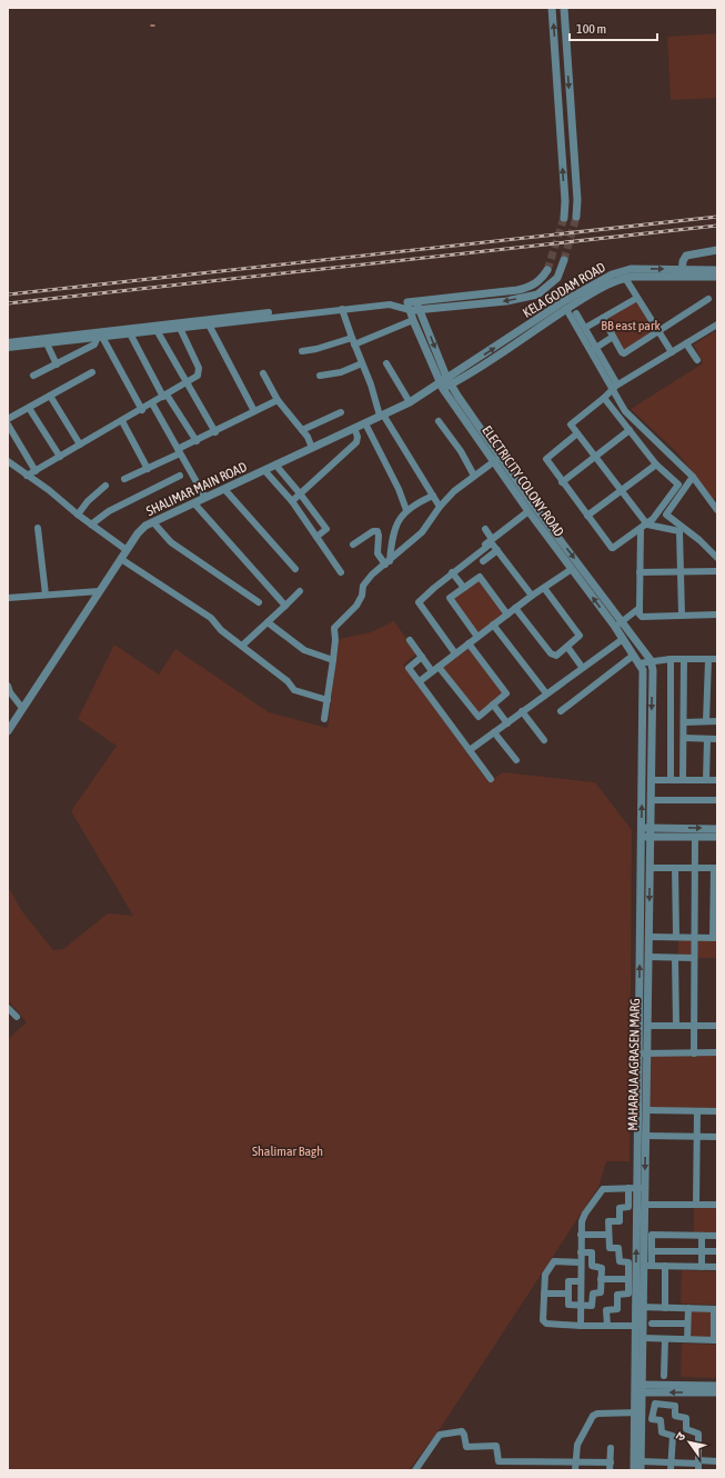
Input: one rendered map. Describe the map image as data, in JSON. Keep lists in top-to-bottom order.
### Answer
{
  "streets": {
    "street": [
      "KELA GODAM ROAD",
      "ELECTRICITY COLONY ROAD",
      "SHALIMAR MAIN ROAD",
      "MAHARAJA AGRASEN MARG"
    ]
  },
  "crossings": [
    ["KELA GODAM ROAD", "ELECTRICITY COLONY ROAD"],
    ["KELA GODAM ROAD", "SHALIMAR MAIN ROAD"],
    ["ELECTRICITY COLONY ROAD", "SHALIMAR MAIN ROAD"],
    ["ELECTRICITY COLONY ROAD", "MAHARAJA AGRASEN MARG"]
  ],
  "parks": ["BB east park", "Shalimar Bagh"],
  "scale_bar": "100 m",
  "north": "top left"
}
